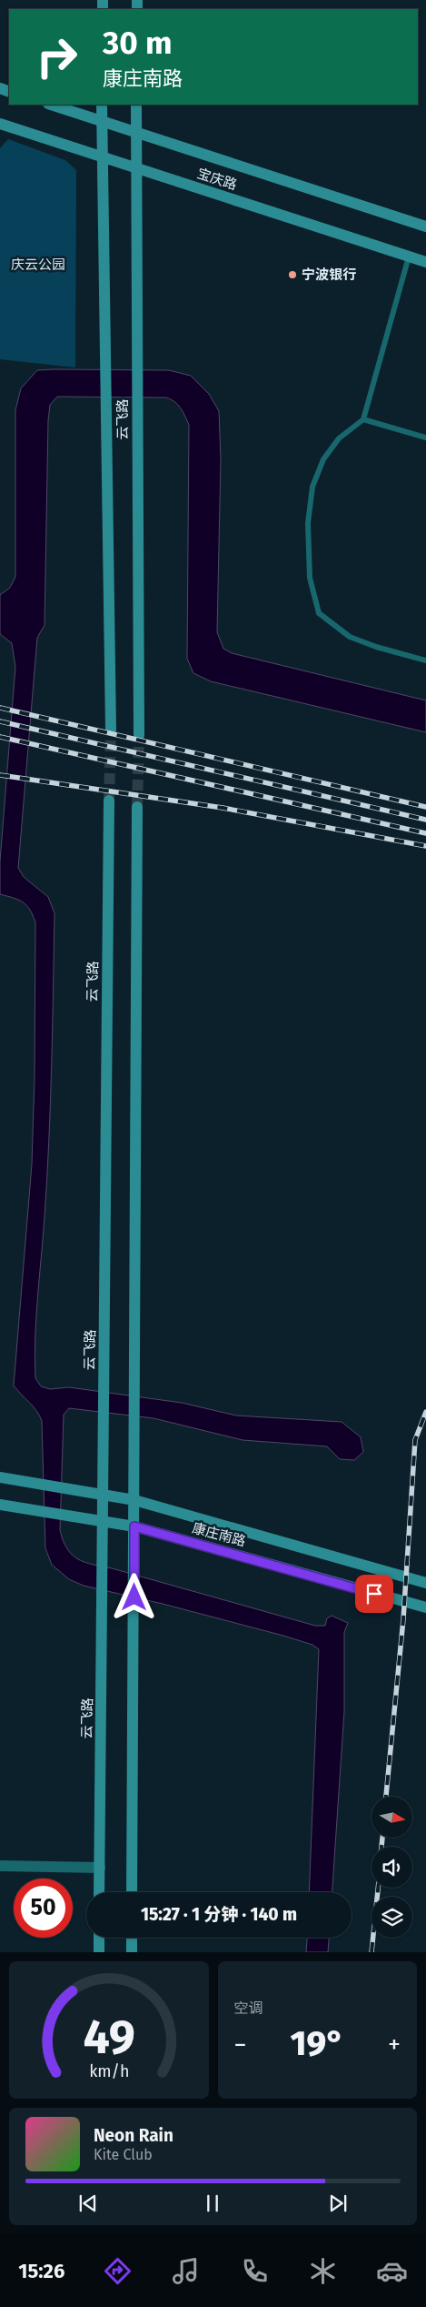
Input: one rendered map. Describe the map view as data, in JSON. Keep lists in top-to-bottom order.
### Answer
{
  "streets": {
    "main road": ["宝庆路", "云飞路", "康庄南路"]
  },
  "crossings": [
    ["宝庆路", "云飞路"],
    ["云飞路", "康庄南路"]
  ],
  "parks": ["庆云公园"],
  "places": ["宁波银行"],
  "north": "right",
  "page": {
    "turn": ["30 m", "康庄南路"],
    "limit": "50",
    "trip": "15:27 · 1 分钟 · 140 m",
    "tile": "空调",
    "heat": ["−", "19°", "+"],
    "song": ["Neon Rain", "Kite Club"],
    "tabs": "15:26",
    "gauge": ["49", "km/h"]
  }
}
